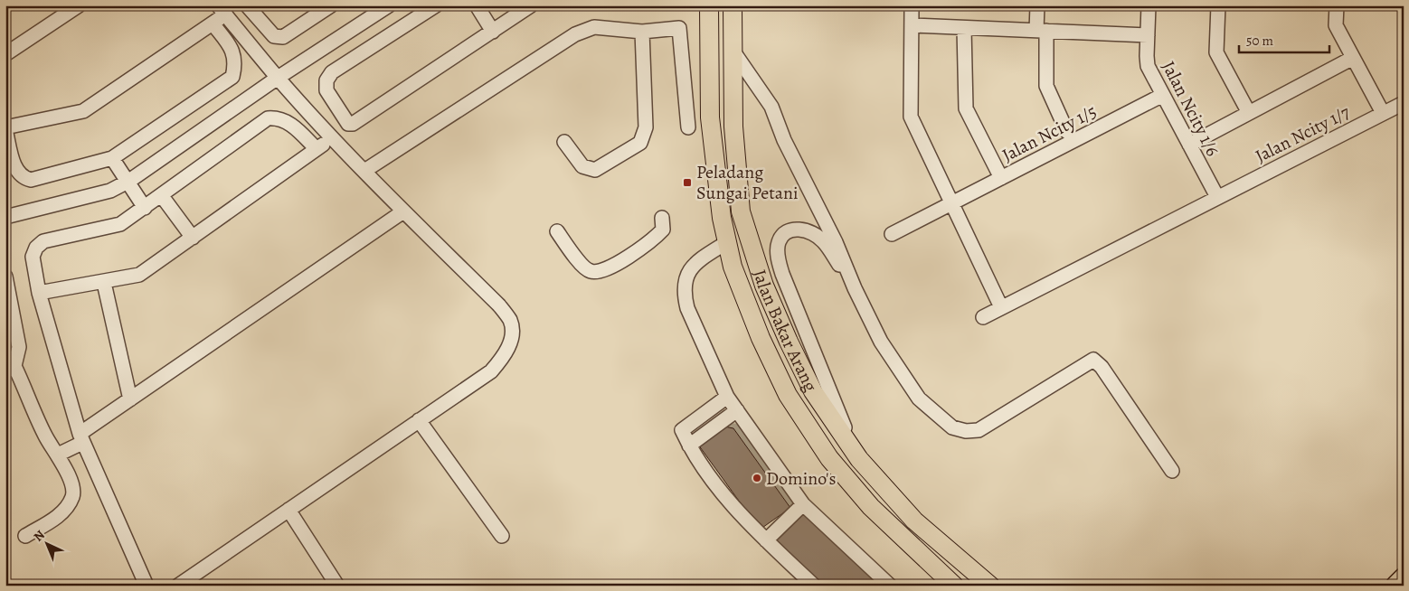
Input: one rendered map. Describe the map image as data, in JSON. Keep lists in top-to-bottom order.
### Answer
{
  "streets": {
    "main road": ["Jalan Bakar Arang"],
    "street": ["Jalan Ncity 1/6", "Jalan Ncity 1/5", "Jalan Ncity 1/7"]
  },
  "crossings": [
    ["Jalan Ncity 1/6", "Jalan Ncity 1/5"],
    ["Jalan Ncity 1/6", "Jalan Ncity 1/7"]
  ],
  "places": {
    "transit": ["Peladang Sungai Petani"],
    "other": ["Domino's"]
  },
  "scale_bar": "50 m",
  "north": "top left"
}
